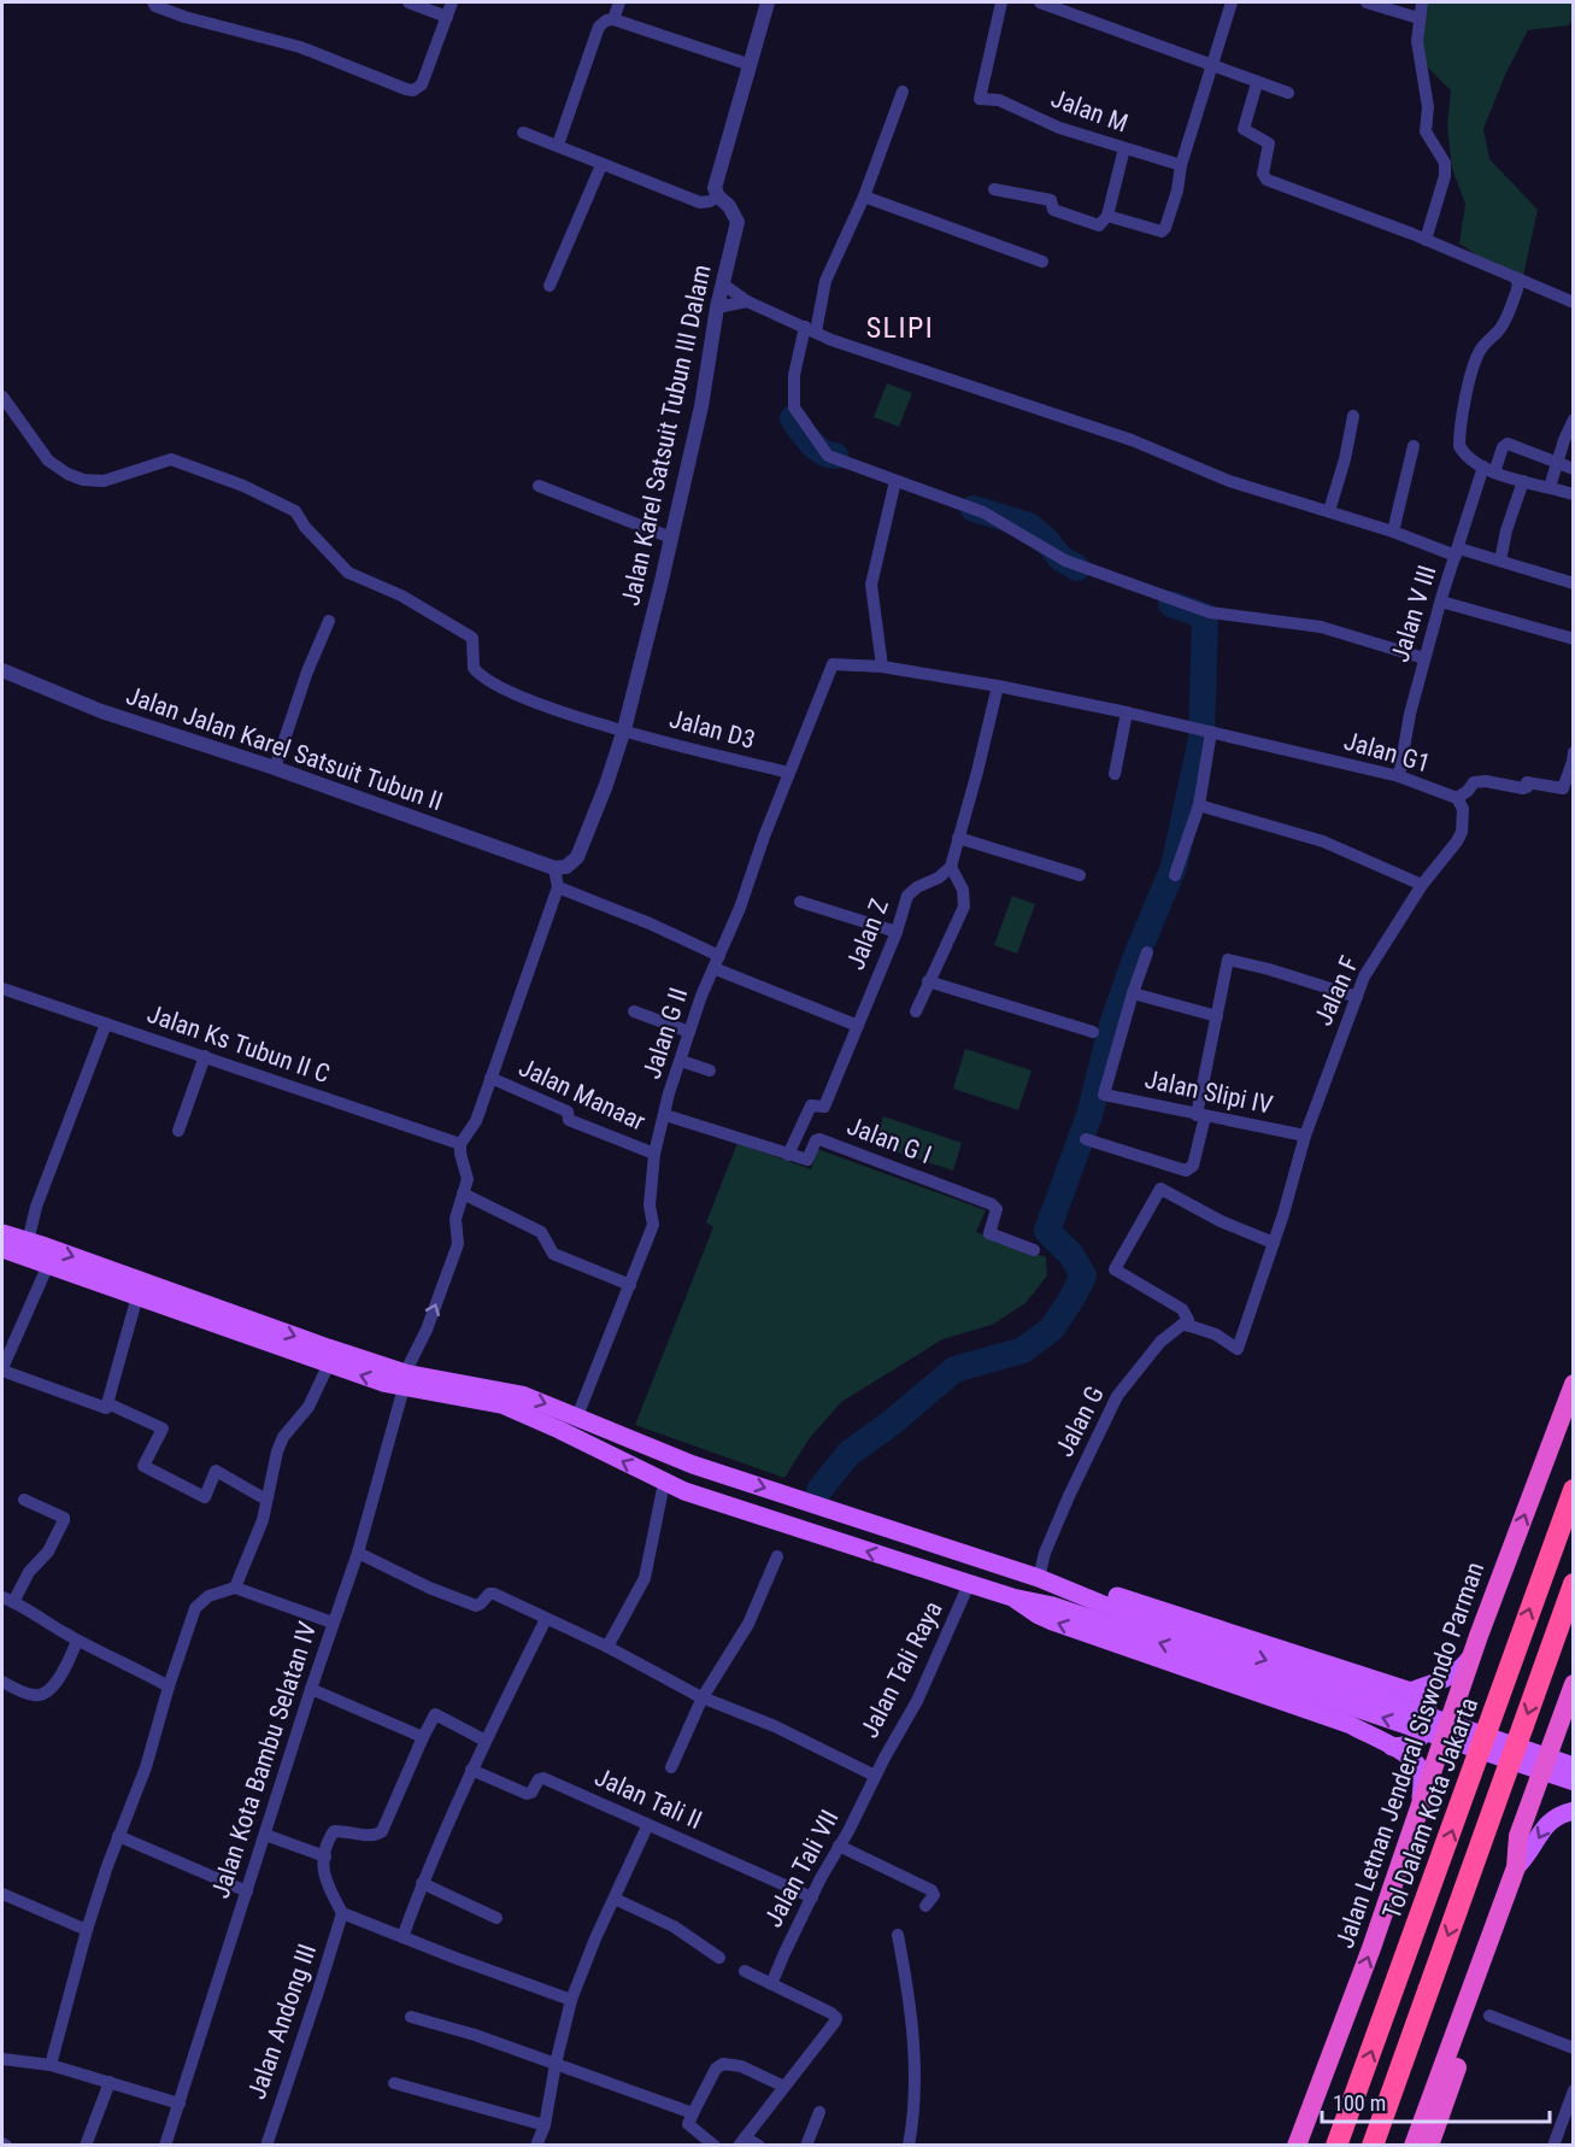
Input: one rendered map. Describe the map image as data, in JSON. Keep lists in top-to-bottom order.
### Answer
{
  "streets": {
    "highway": ["Jalan Letnan Jenderal Siswondo Parman", "Tol Dalam Kota Jakarta"],
    "street": [
      "Jalan M",
      "Jalan Karel Satsuit Tubun III Dalam",
      "Jalan V III",
      "Jalan D3",
      "Jalan Jalan Karel Satsuit Tubun II",
      "Jalan G1",
      "Jalan Z",
      "Jalan F",
      "Jalan G II",
      "Jalan Ks Tubun II C",
      "Jalan Slipi IV",
      "Jalan Manaar",
      "Jalan G I",
      "Jalan G",
      "Jalan Tali Raya",
      "Jalan Kota Bambu Selatan IV",
      "Jalan Tali II",
      "Jalan Tali VII",
      "Jalan Andong III"
    ]
  },
  "crossings": [
    ["Jalan Karel Satsuit Tubun III Dalam", "Jalan D3"],
    ["Jalan Karel Satsuit Tubun III Dalam", "Jalan Jalan Karel Satsuit Tubun II"],
    ["Jalan V III", "Jalan G1"],
    ["Jalan D3", "Jalan G II"],
    ["Jalan G1", "Jalan F"],
    ["Jalan Z", "Jalan G I"],
    ["Jalan F", "Jalan Slipi IV"],
    ["Jalan F", "Jalan G"],
    ["Jalan G II", "Jalan Manaar"],
    ["Jalan Ks Tubun II C", "Jalan Kota Bambu Selatan IV"],
    ["Jalan Tali Raya", "Jalan Tali VII"],
    ["Jalan Tali II", "Jalan Tali VII"]
  ],
  "districts": ["SLIPI"],
  "scale_bar": "100 m"
}
